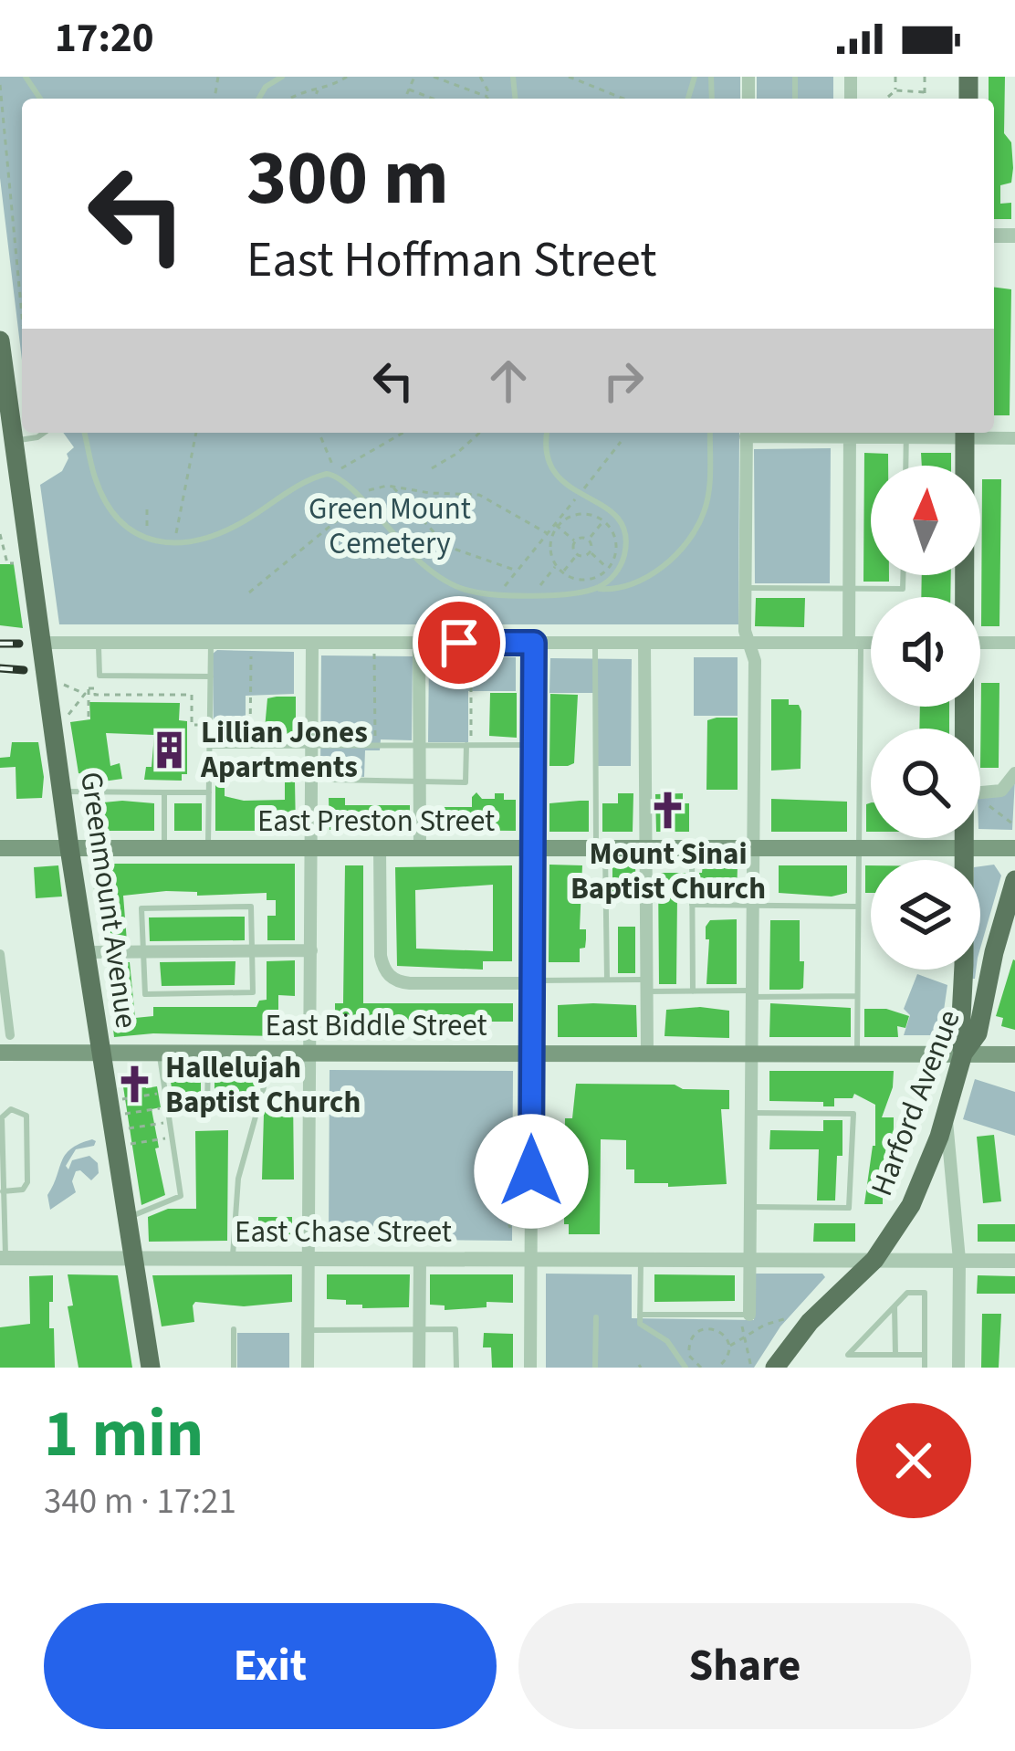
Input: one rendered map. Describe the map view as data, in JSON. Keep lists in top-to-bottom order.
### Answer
{
  "streets": {
    "main road": [
      "East Preston Street",
      "Greenmount Avenue",
      "East Biddle Street",
      "Harford Avenue"
    ],
    "street": ["East Chase Street"]
  },
  "crossings": [
    ["East Preston Street", "Greenmount Avenue"],
    ["Greenmount Avenue", "East Biddle Street"],
    ["Greenmount Avenue", "East Chase Street"],
    ["East Biddle Street", "Harford Avenue"],
    ["Harford Avenue", "East Chase Street"]
  ],
  "parks": ["Green Mount Cemetery"],
  "places": {
    "building": ["Lillian Jones Apartments"],
    "church": ["Mount Sinai Baptist Church", "Hallelujah Baptist Church"]
  },
  "north": "top",
  "page": {
    "status": "17:20",
    "turn": ["300 m", "East Hoffman Street"],
    "heading": ["1 min", "340 m · 17:21"],
    "buttons": ["Exit", "Share"]
  }
}
